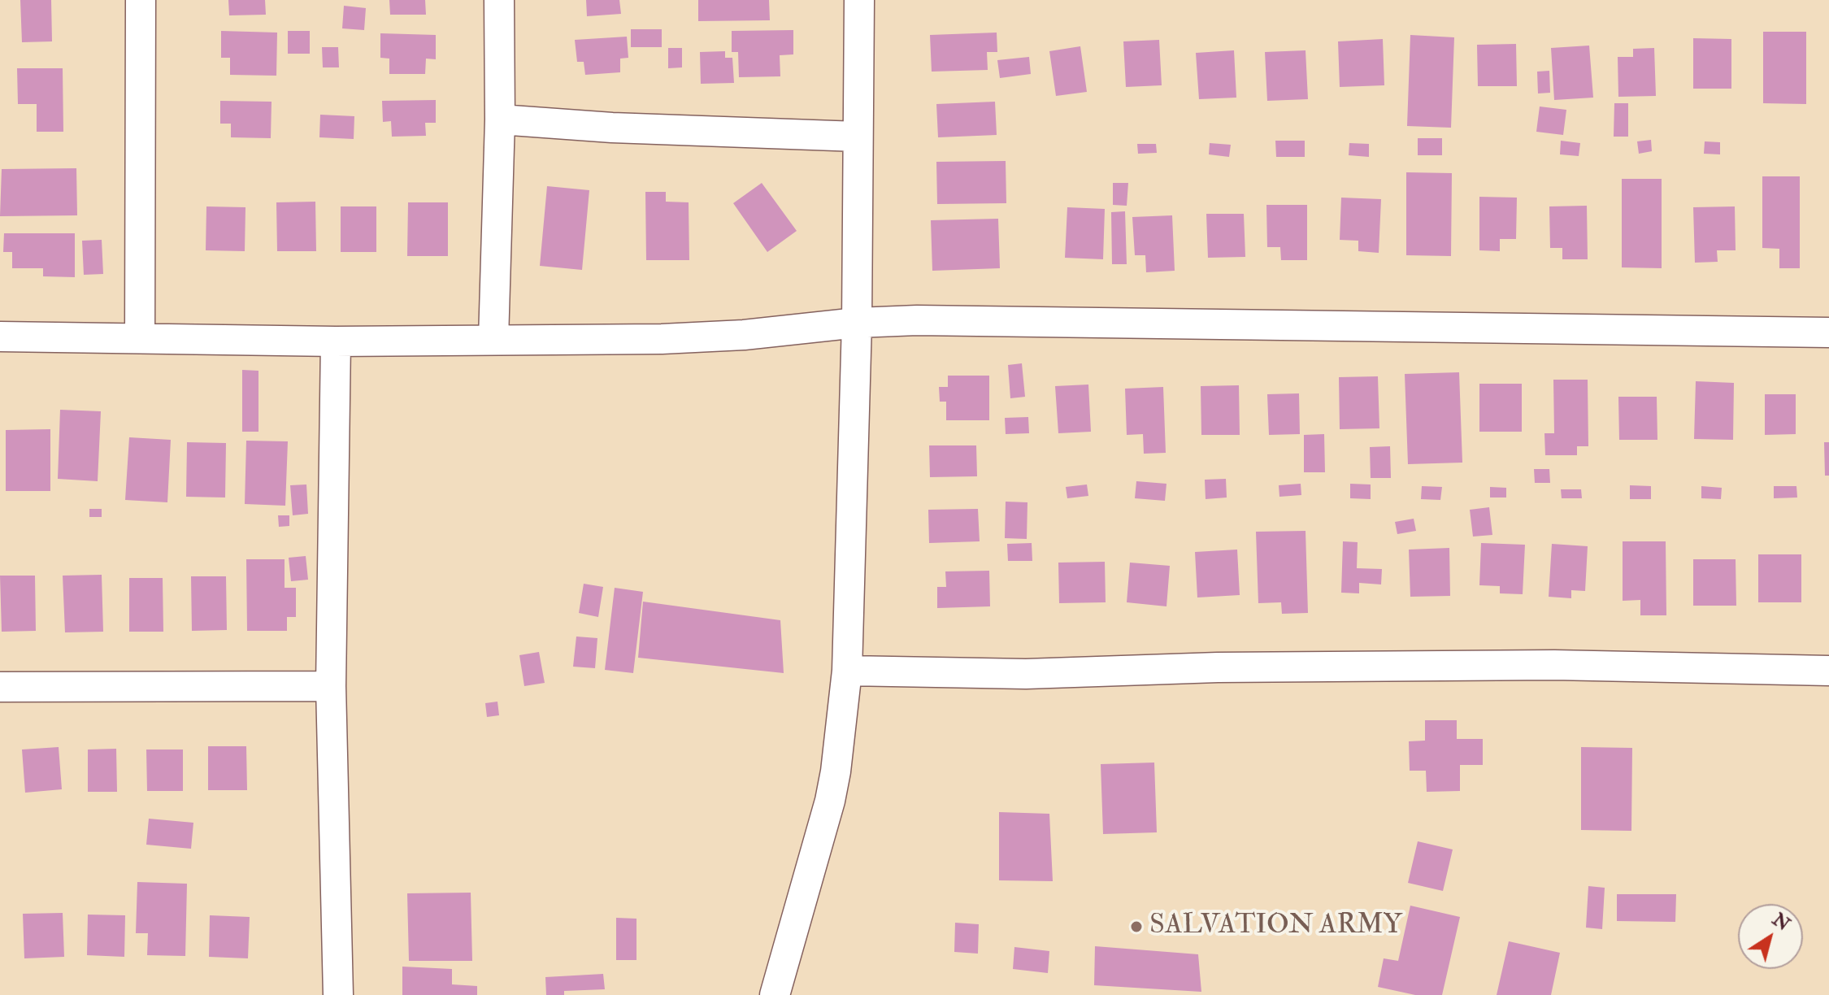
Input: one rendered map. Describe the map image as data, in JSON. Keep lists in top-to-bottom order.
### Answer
{
  "places": ["SALVATION ARMY"],
  "north": "top right"
}
